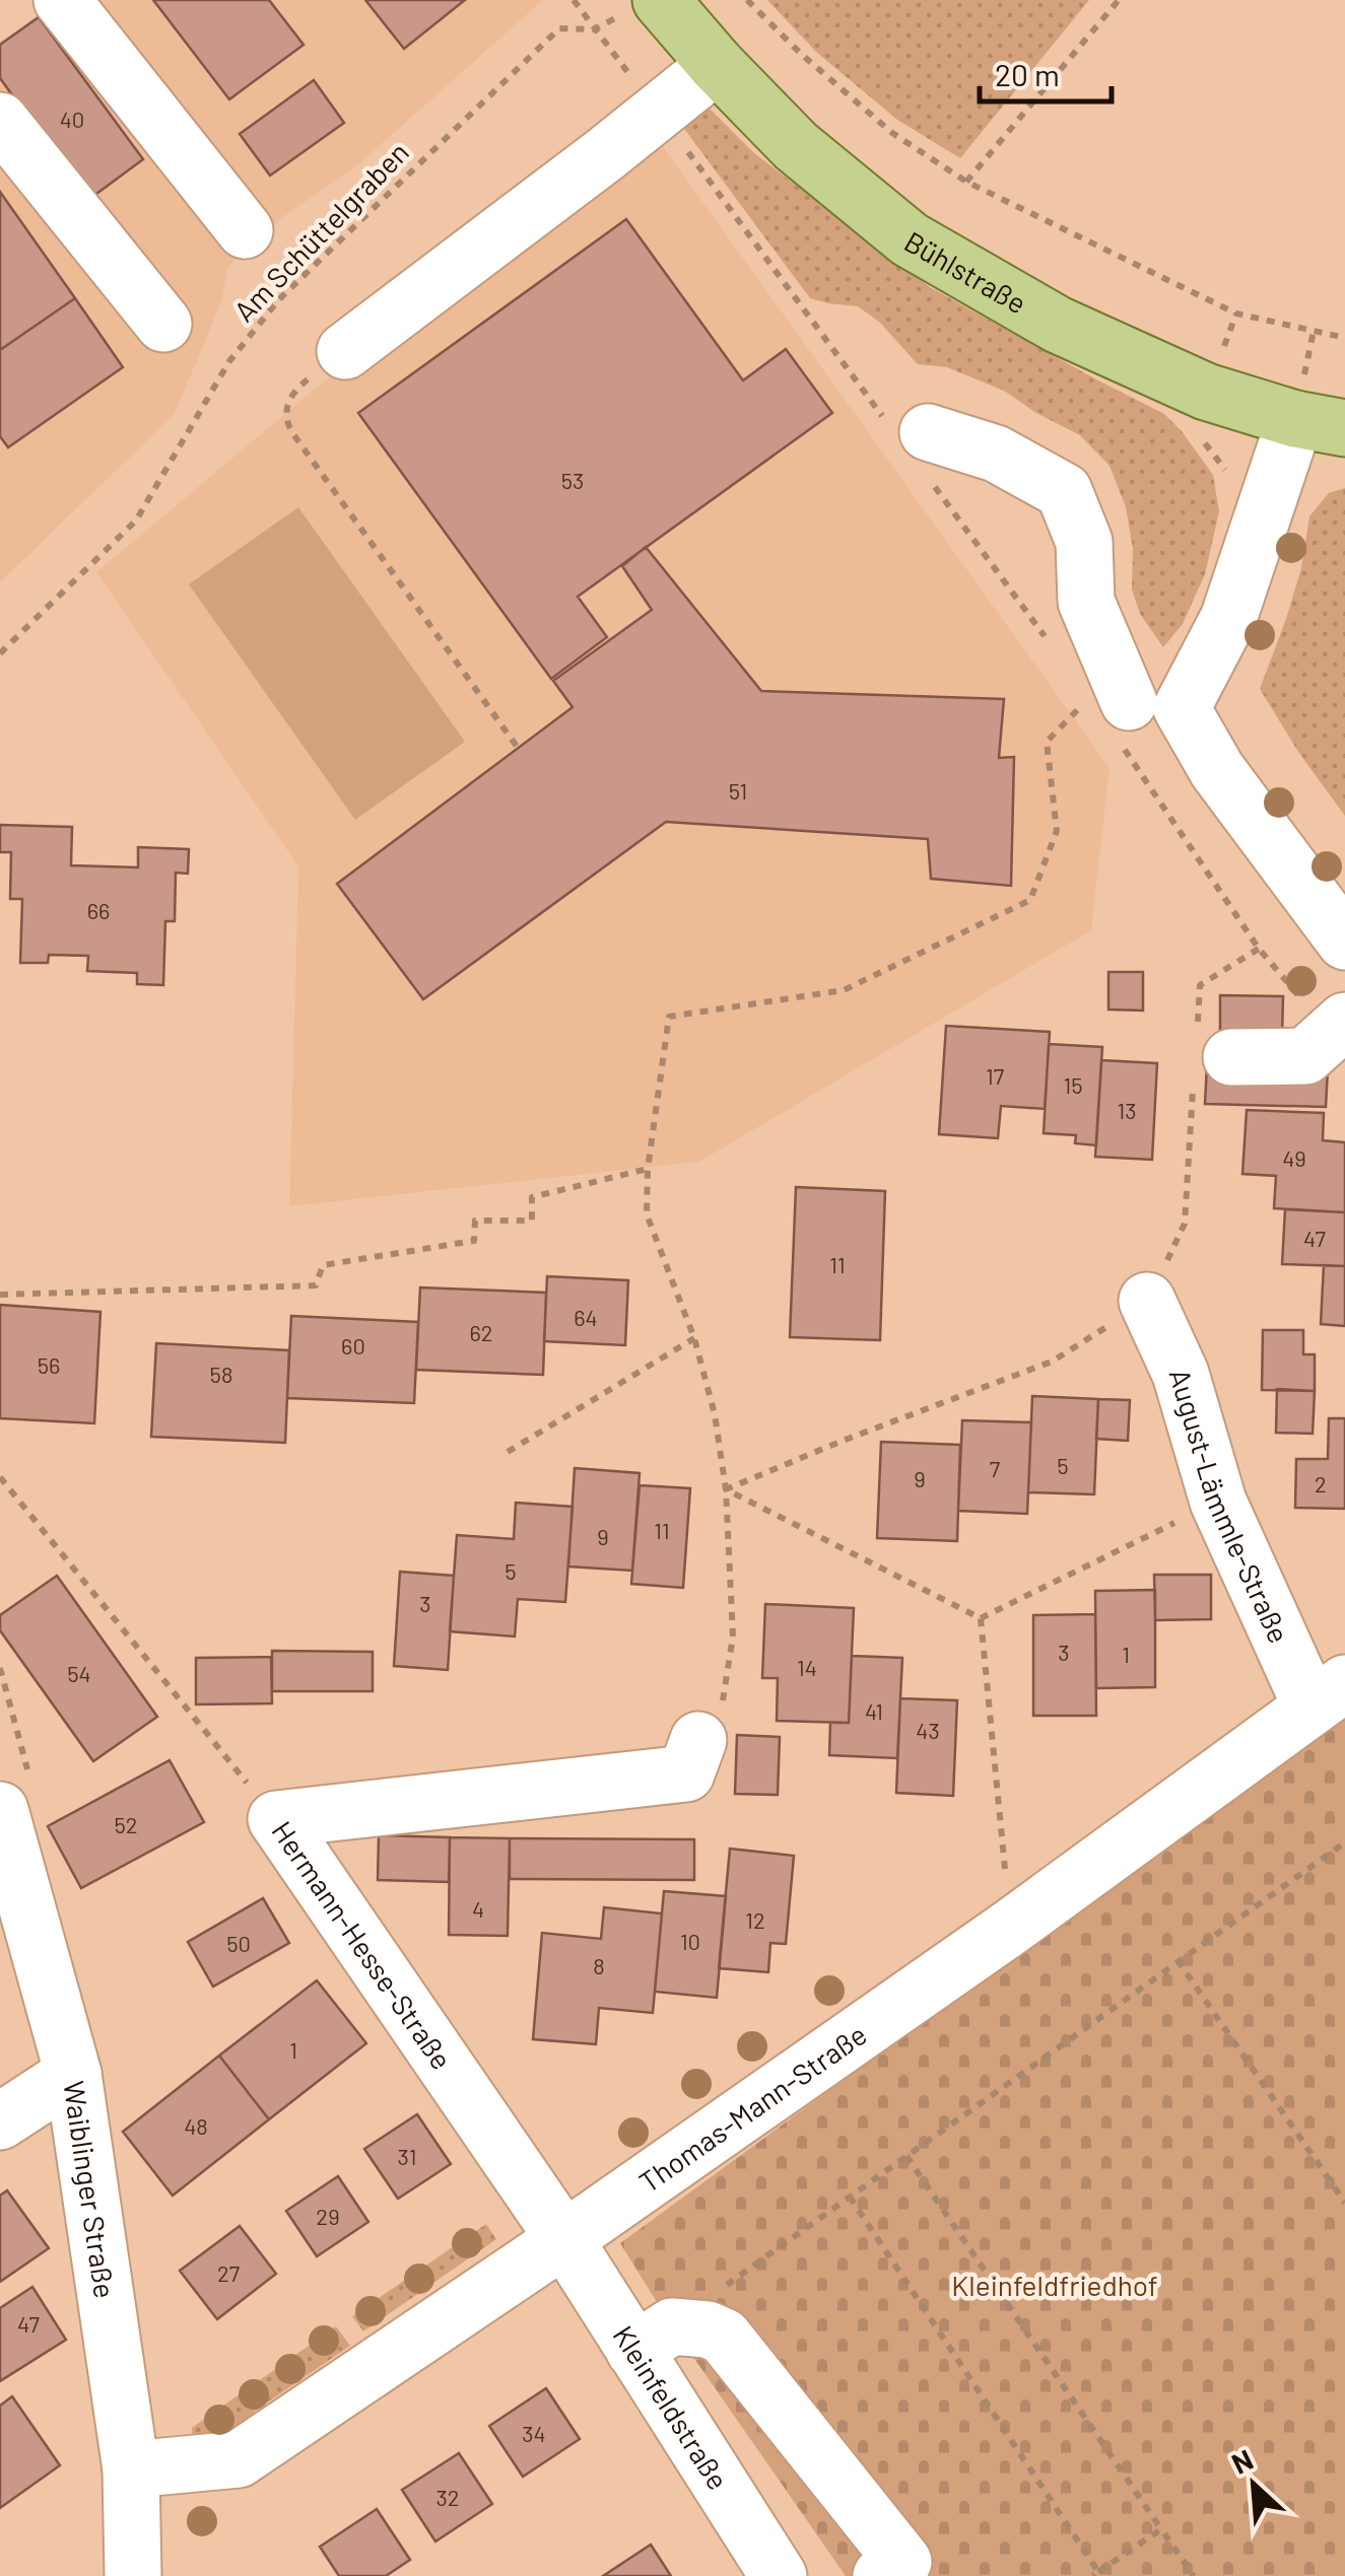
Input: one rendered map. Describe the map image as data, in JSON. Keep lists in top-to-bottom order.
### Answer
{
  "streets": {
    "main road": ["Bühlstraße"],
    "street": [
      "August-Lämmle-Straße",
      "Hermann-Hesse-Straße",
      "Thomas-Mann-Straße",
      "Waiblinger Straße",
      "Kleinfeldstraße"
    ],
    "path": ["Am Schüttelgraben"]
  },
  "crossings": [
    ["Am Schüttelgraben", "Bühlstraße"],
    ["August-Lämmle-Straße", "Thomas-Mann-Straße"],
    ["Hermann-Hesse-Straße", "Thomas-Mann-Straße"],
    ["Hermann-Hesse-Straße", "Kleinfeldstraße"],
    ["Thomas-Mann-Straße", "Waiblinger Straße"],
    ["Thomas-Mann-Straße", "Kleinfeldstraße"]
  ],
  "parks": ["Kleinfeldfriedhof"],
  "house_numbers": [
    "40",
    "53",
    "51",
    "66",
    "17",
    "15",
    "13",
    "49",
    "47",
    "11",
    "64",
    "62",
    "60",
    "56",
    "58",
    "5",
    "7",
    "9",
    "2",
    "11",
    "9",
    "5",
    "3",
    "3",
    "1",
    "14",
    "54",
    "41",
    "43",
    "52",
    "4",
    "12",
    "10",
    "50",
    "8",
    "1",
    "48",
    "31",
    "29",
    "27",
    "47",
    "34",
    "32"
  ],
  "scale_bar": "20 m",
  "north": "top left"
}
